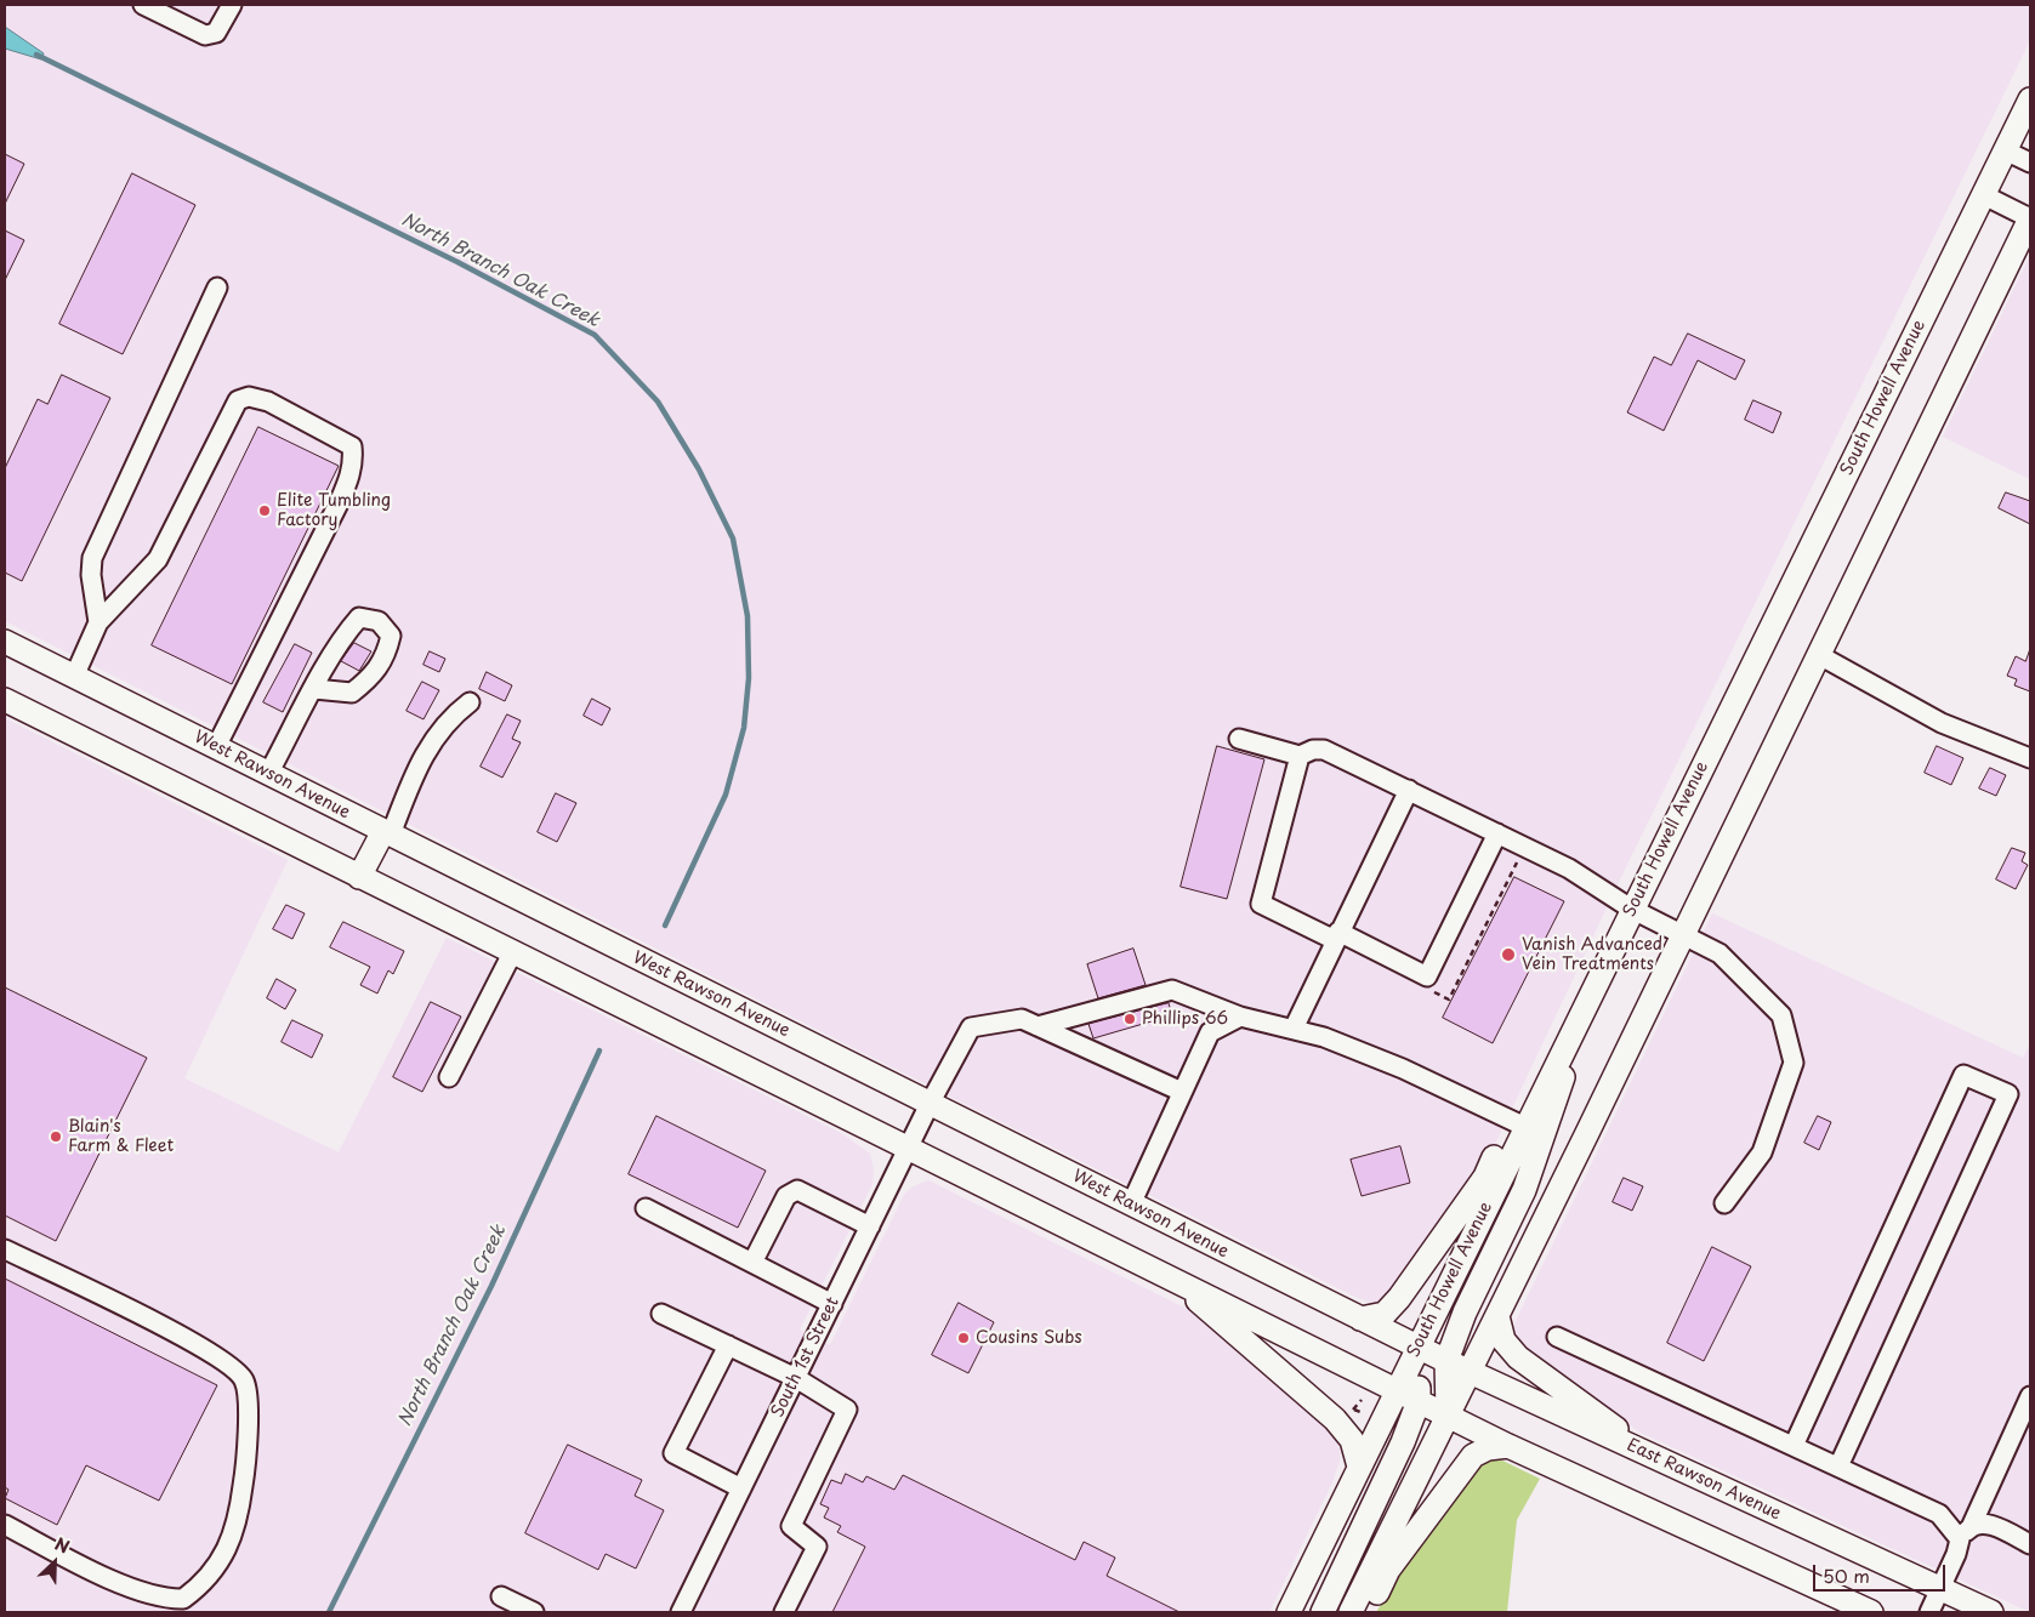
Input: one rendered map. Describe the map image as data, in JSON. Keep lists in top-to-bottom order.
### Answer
{
  "streets": {
    "main road": ["South Howell Avenue", "West Rawson Avenue", "East Rawson Avenue"],
    "street": ["South 1st Street"]
  },
  "crossings": [
    ["South Howell Avenue", "West Rawson Avenue"],
    ["South Howell Avenue", "East Rawson Avenue"],
    ["West Rawson Avenue", "South 1st Street"],
    ["West Rawson Avenue", "East Rawson Avenue"]
  ],
  "water": ["North Branch Oak Creek"],
  "places": [
    "Elite Tumbling Factory",
    "Vanish Advanced Vein Treatments",
    "Phillips 66",
    "Blain's Farm & Fleet",
    "Cousins Subs"
  ],
  "scale_bar": "50 m",
  "north": "top right"
}
